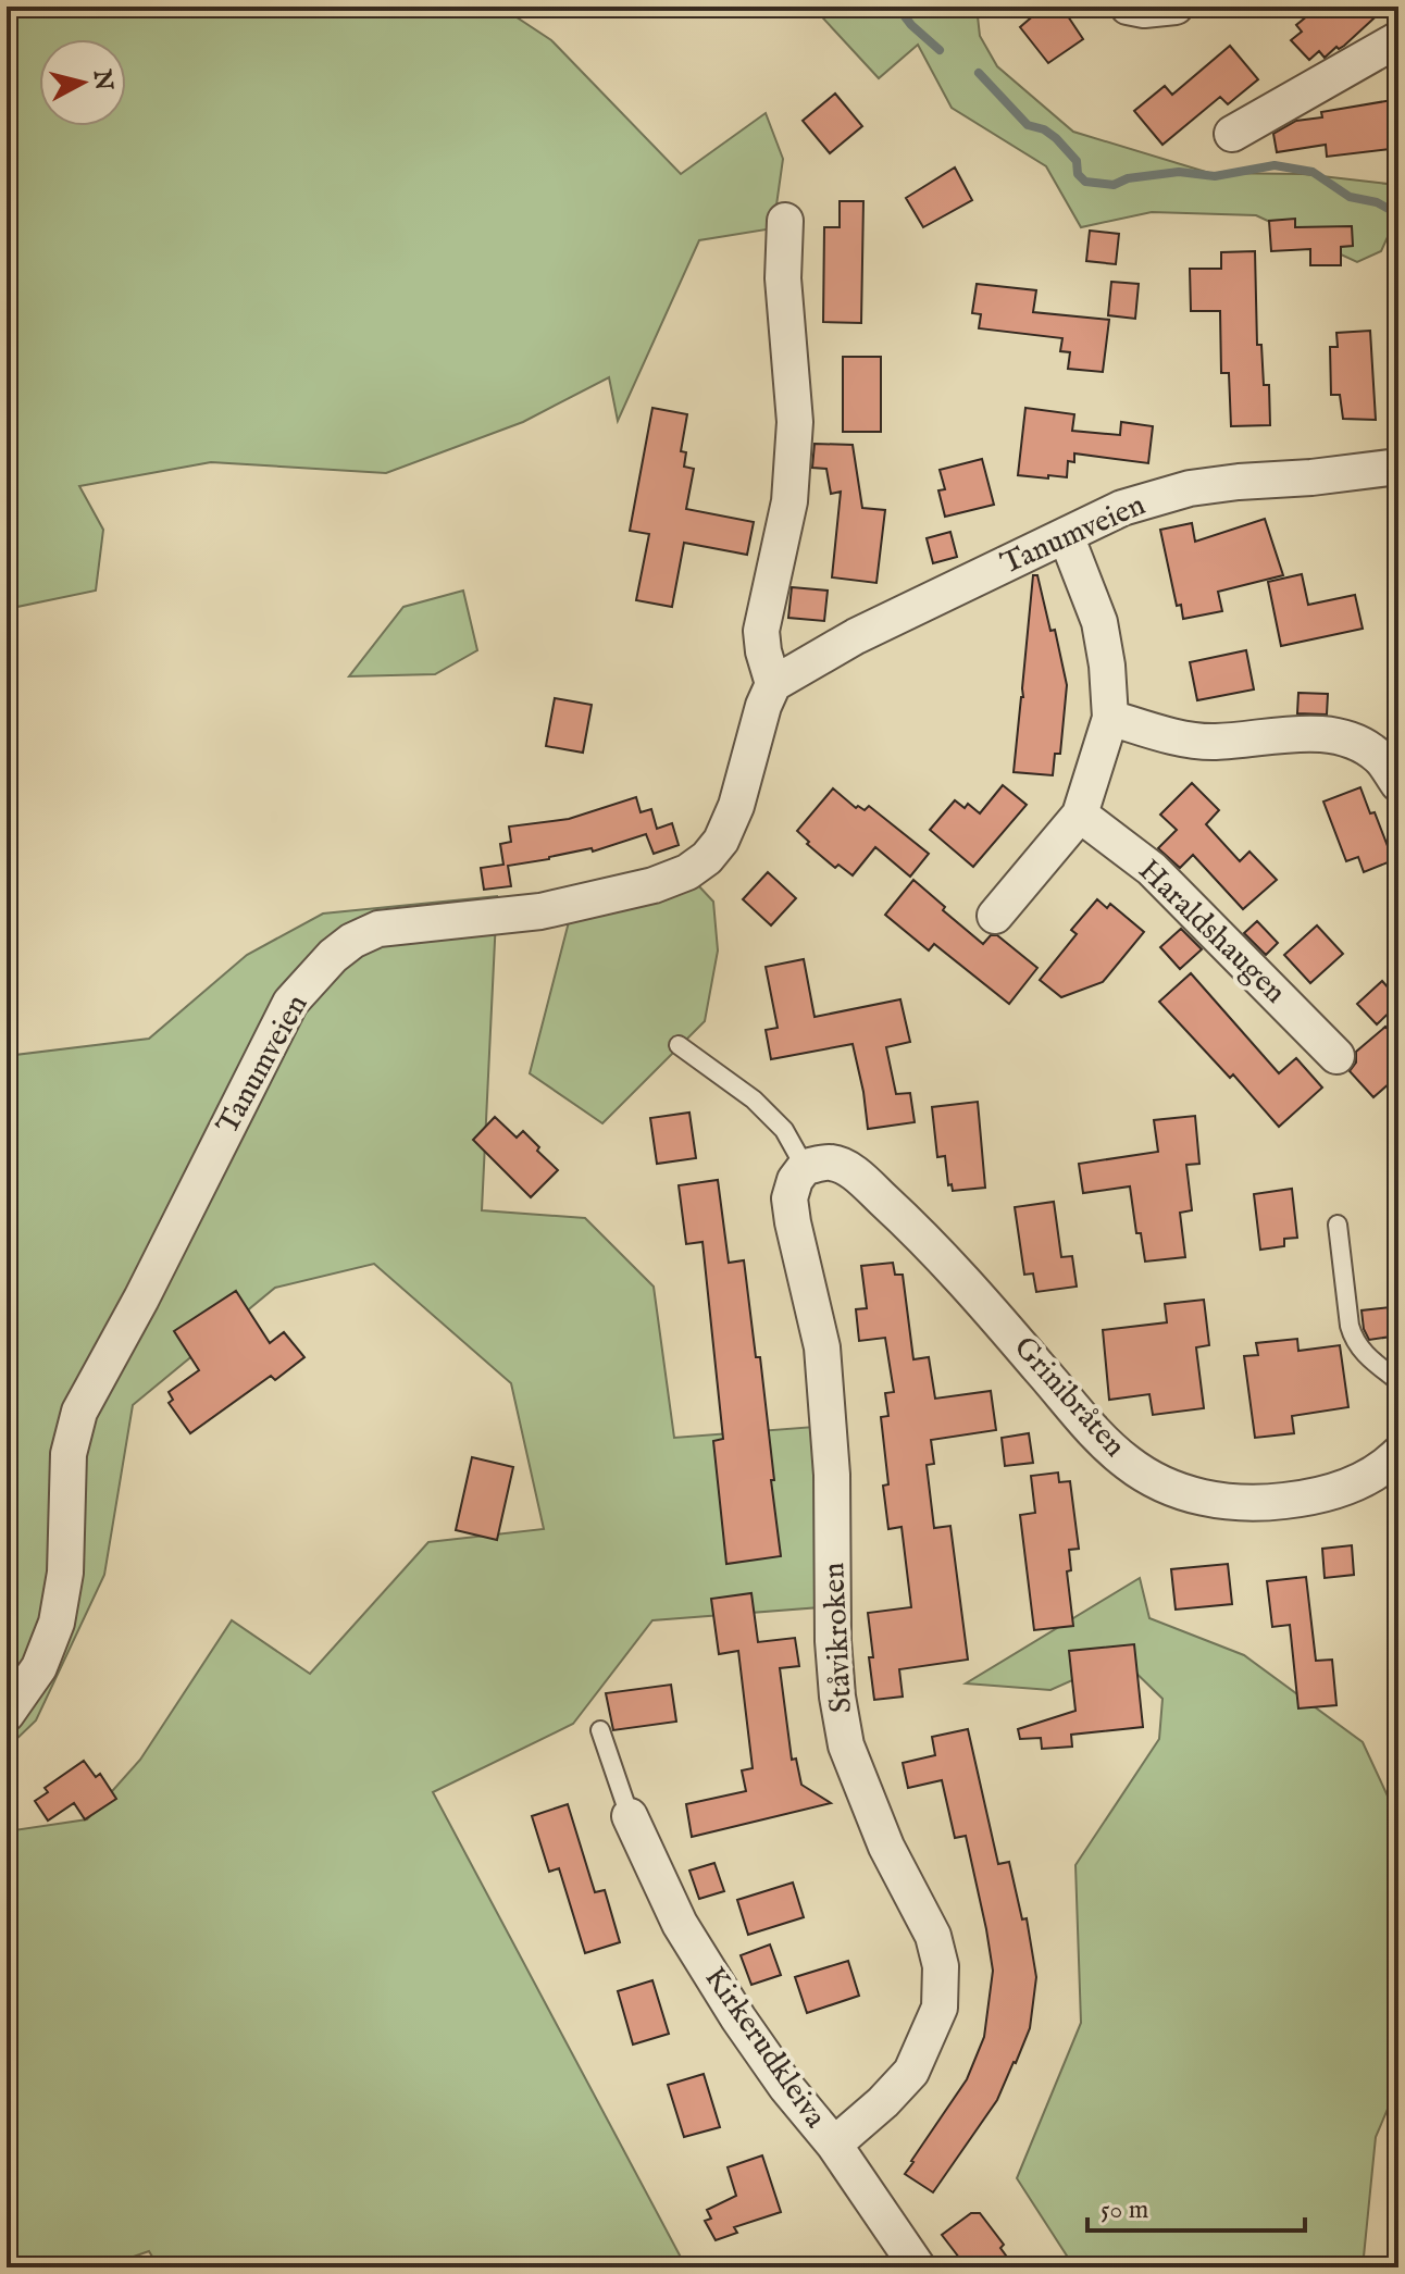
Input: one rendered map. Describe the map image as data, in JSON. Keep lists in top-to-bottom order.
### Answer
{
  "streets": {
    "street": [
      "Tanumveien",
      "Haraldshaugen",
      "Grinibråten",
      "Ståvikroken",
      "Kirkerudkleiva"
    ]
  },
  "crossings": [
    ["Grinibråten", "Ståvikroken"],
    ["Ståvikroken", "Kirkerudkleiva"]
  ],
  "scale_bar": "50 m",
  "north": "right"
}
